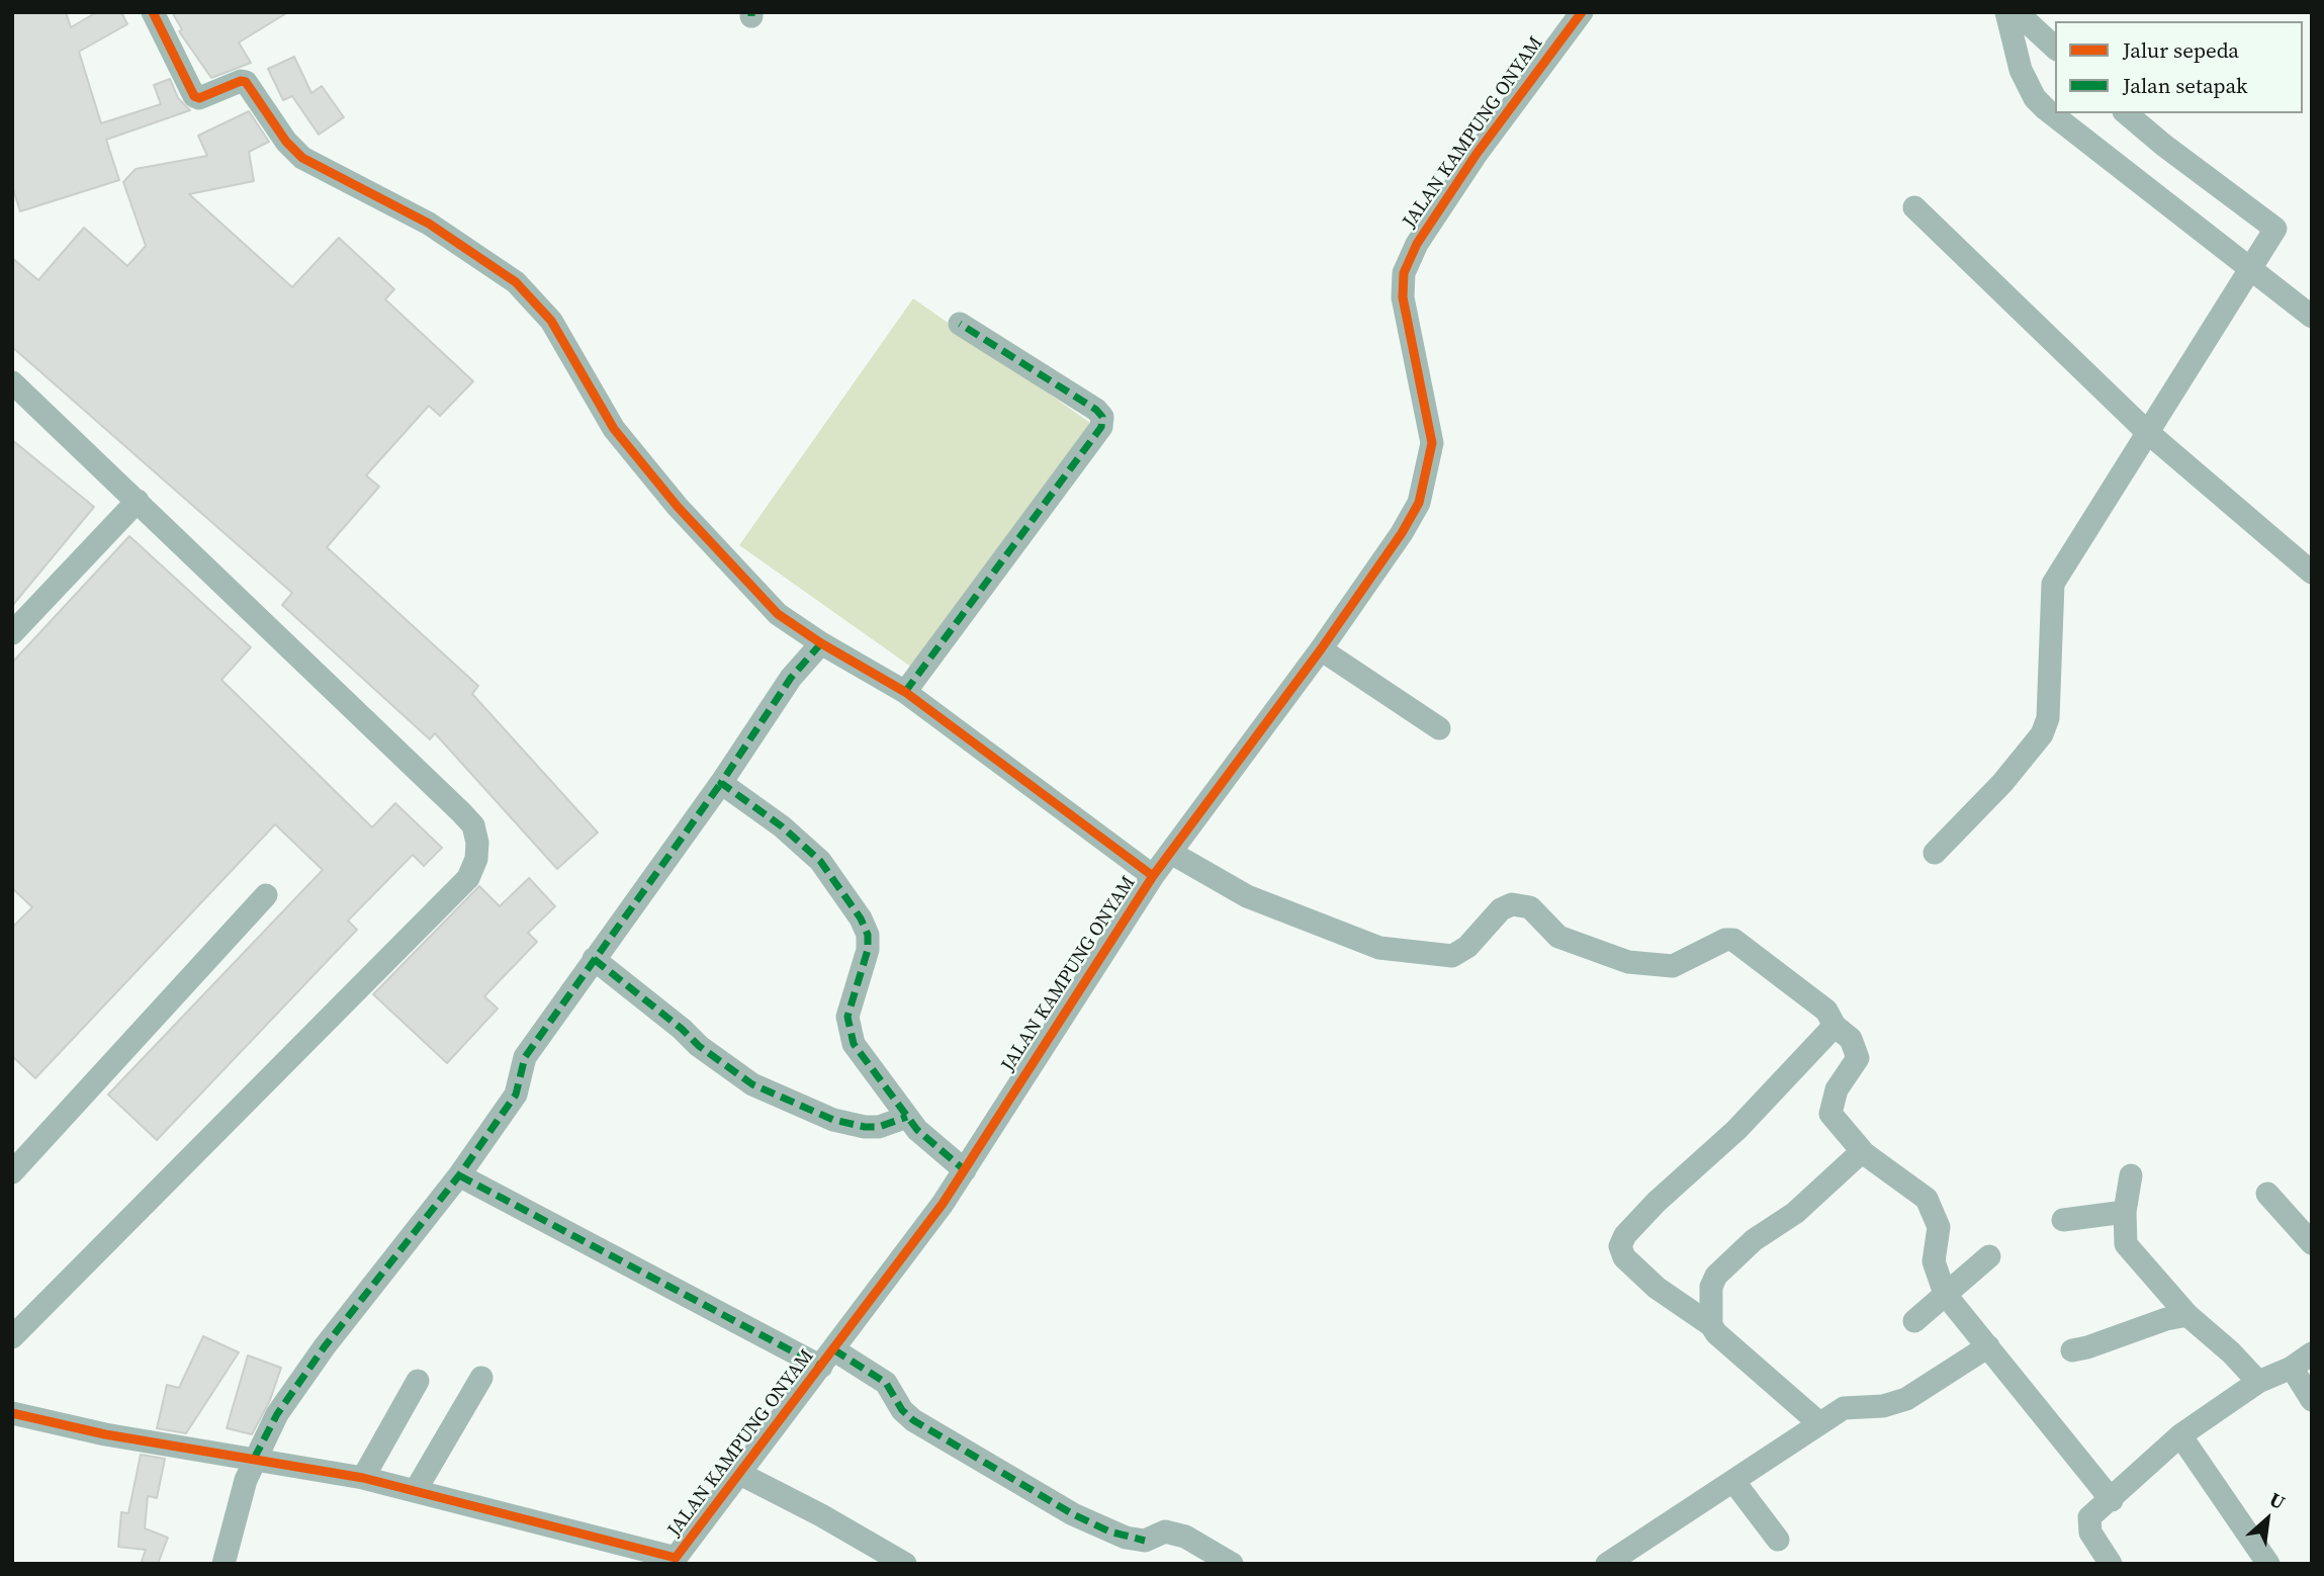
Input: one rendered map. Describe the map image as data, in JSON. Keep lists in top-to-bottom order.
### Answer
{
  "streets": {
    "street": ["JALAN KAMPUNG ONYAM"]
  },
  "legend": ["Jalur sepeda", "Jalan setapak"],
  "north": "top right"
}
